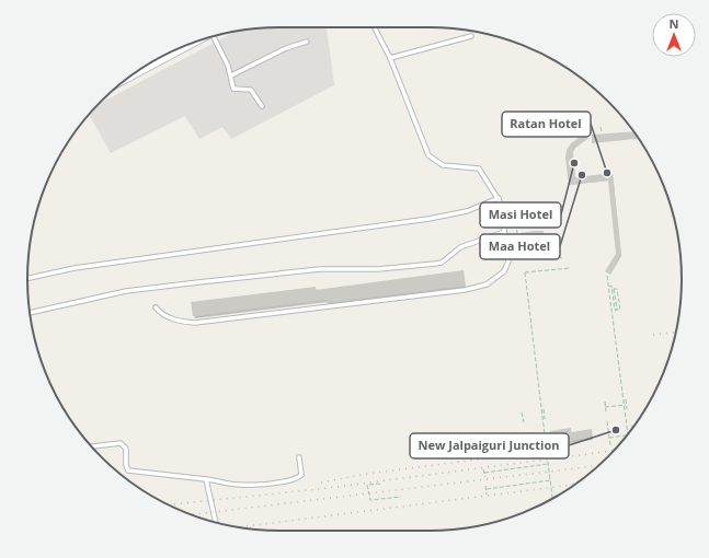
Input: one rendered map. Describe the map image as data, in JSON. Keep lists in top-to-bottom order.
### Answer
{
  "places": [
    "Masi Hotel",
    "Ratan Hotel",
    "Maa Hotel",
    "New Jalpaiguri Junction"
  ],
  "north": "top"
}
